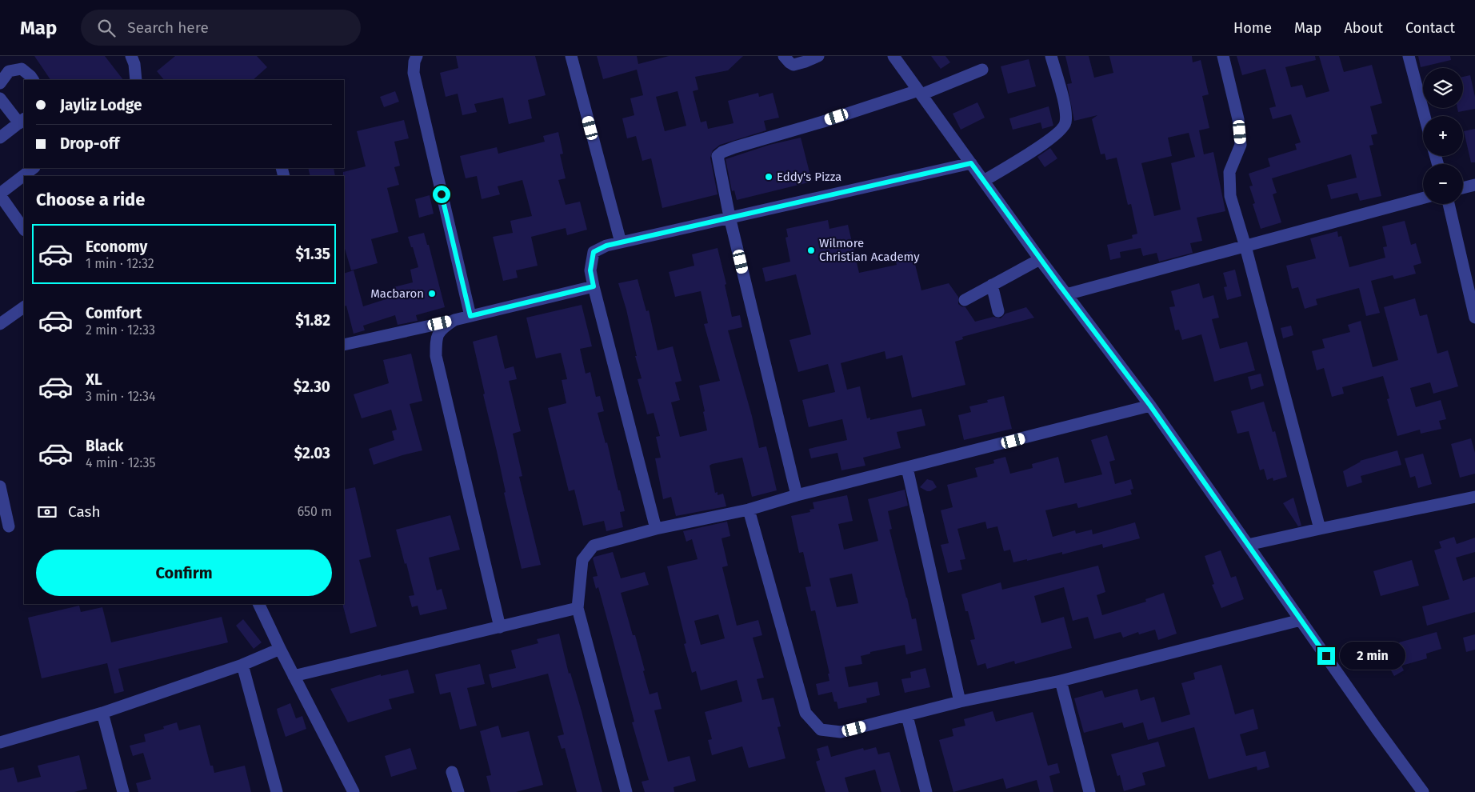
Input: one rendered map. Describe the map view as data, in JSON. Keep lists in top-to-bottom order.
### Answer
{
  "places": ["Eddy's Pizza", "Wilmore Christian Academy", "Macbaron"],
  "page": {
    "header": "Map",
    "search": "Search here",
    "nav": [
      "Home",
      "Map",
      "About",
      "Contact"
    ],
    "map_buttons": ["+", "−"],
    "banner": ["Jayliz Lodge", "Drop-off"],
    "heading": "Choose a ride",
    "list": [
      {
        "name": "Economy",
        "note": "1 min · 12:32",
        "value": "$1.35"
      },
      {
        "name": "Comfort",
        "note": "2 min · 12:33",
        "value": "$1.82"
      },
      {
        "name": "XL",
        "note": "3 min · 12:34",
        "value": "$2.30"
      },
      {
        "name": "Black",
        "note": "4 min · 12:35",
        "value": "$2.03"
      }
    ],
    "pay": ["Cash", "650 m"],
    "buttons": "Confirm",
    "bubble": "2 min"
  }
}
